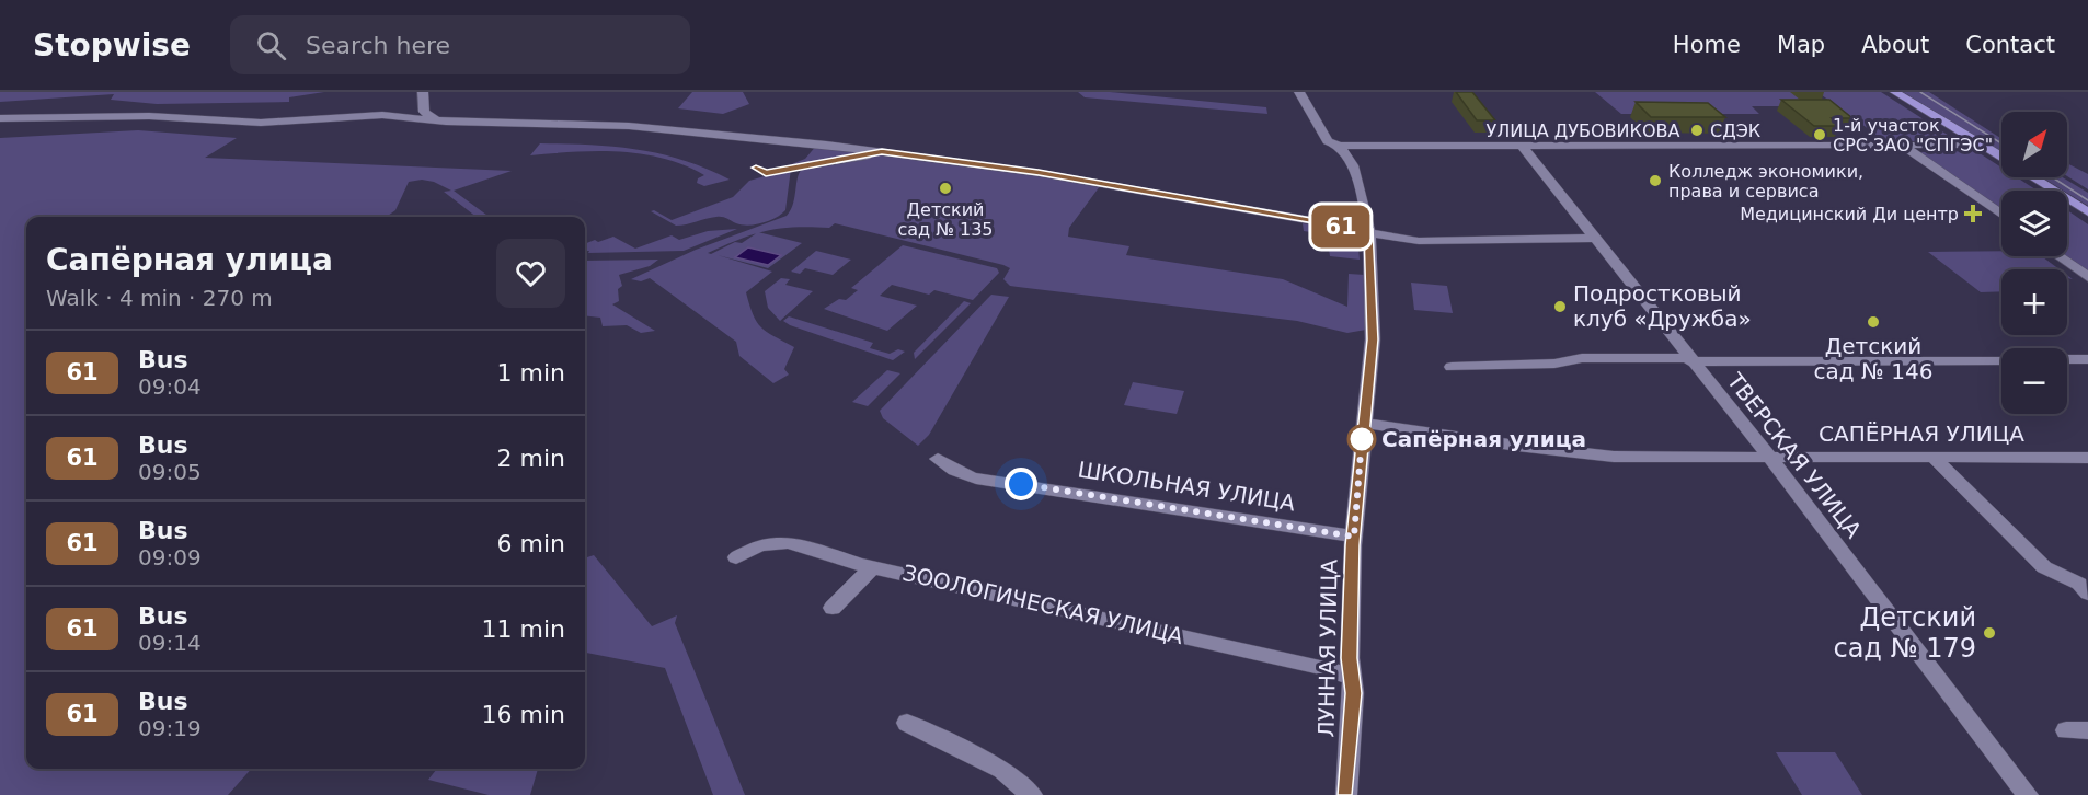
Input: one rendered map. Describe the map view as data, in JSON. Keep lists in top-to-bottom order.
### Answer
{
  "streets": {
    "street": [
      "УЛИЦА ДУБОВИКОВА",
      "САПЁРНАЯ УЛИЦА",
      "ТВЕРСКАЯ УЛИЦА",
      "ШКОЛЬНАЯ УЛИЦА",
      "ЗООЛОГИЧЕСКАЯ УЛИЦА",
      "ЛУННАЯ УЛИЦА"
    ]
  },
  "crossings": [
    ["УЛИЦА ДУБОВИКОВА", "ТВЕРСКАЯ УЛИЦА"],
    ["УЛИЦА ДУБОВИКОВА", "ЛУННАЯ УЛИЦА"],
    ["САПЁРНАЯ УЛИЦА", "ТВЕРСКАЯ УЛИЦА"],
    ["САПЁРНАЯ УЛИЦА", "ЛУННАЯ УЛИЦА"],
    ["ШКОЛЬНАЯ УЛИЦА", "ЛУННАЯ УЛИЦА"],
    ["ЗООЛОГИЧЕСКАЯ УЛИЦА", "ЛУННАЯ УЛИЦА"]
  ],
  "places": {
    "other": [
      "СДЭК",
      "1-й участок СРС ЗАО \"СПГЭС\"",
      "Колледж экономики, права и сервиса",
      "Детский сад № 135",
      "Подростковый клуб «Дружба»",
      "Детский сад № 146",
      "Сапёрная улица",
      "Детский сад № 179"
    ],
    "health": ["Медицинский Ди центр"]
  },
  "lines": ["bus line 61"],
  "north": "top right",
  "page": {
    "header": "Stopwise",
    "search": "Search here",
    "nav": [
      "Home",
      "Map",
      "About",
      "Contact"
    ],
    "on_map": "61",
    "map_buttons": ["+", "−"],
    "heading": ["Сапёрная улица", "Walk · 4 min · 270 m"],
    "list": [
      {
        "mark": "61",
        "name": "Bus",
        "note": "09:04",
        "value": "1 min"
      },
      {
        "mark": "61",
        "name": "Bus",
        "note": "09:05",
        "value": "2 min"
      },
      {
        "mark": "61",
        "name": "Bus",
        "note": "09:09",
        "value": "6 min"
      },
      {
        "mark": "61",
        "name": "Bus",
        "note": "09:14",
        "value": "11 min"
      },
      {
        "mark": "61",
        "name": "Bus",
        "note": "09:19",
        "value": "16 min"
      }
    ]
  }
}
